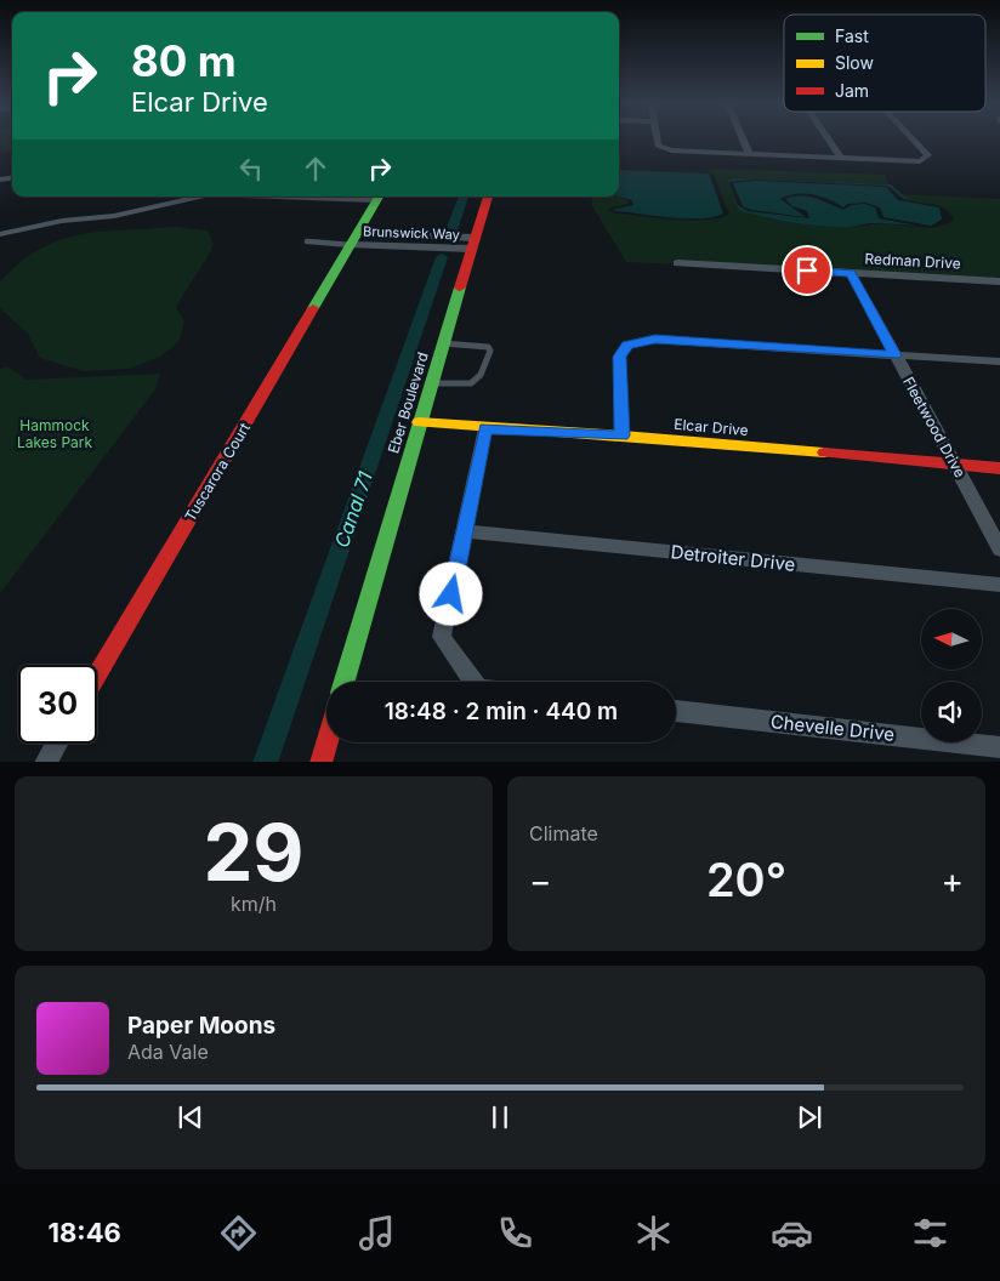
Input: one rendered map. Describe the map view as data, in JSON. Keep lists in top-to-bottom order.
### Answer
{
  "streets": {
    "street": [
      "Brunswick Way",
      "Redman Drive",
      "Eber Boulevard",
      "Elcar Drive",
      "Fleetwood Drive",
      "Tuscarora Court",
      "Detroiter Drive",
      "Chevelle Drive"
    ]
  },
  "crossings": [
    ["Brunswick Way", "Eber Boulevard"],
    ["Brunswick Way", "Tuscarora Court"],
    ["Redman Drive", "Fleetwood Drive"],
    ["Eber Boulevard", "Elcar Drive"],
    ["Elcar Drive", "Fleetwood Drive"]
  ],
  "water": ["Canal 71"],
  "parks": ["Hammock Lakes Park"],
  "legend": ["Fast", "Slow", "Jam"],
  "north": "left",
  "page": {
    "turn": ["80 m", "Elcar Drive"],
    "limit": "30",
    "trip": "18:48 · 2 min · 440 m",
    "tile": [
      ["29", "km/h"],
      "Climate"
    ],
    "heat": ["−", "20°", "+"],
    "song": ["Paper Moons", "Ada Vale"],
    "tabs": "18:46"
  }
}
